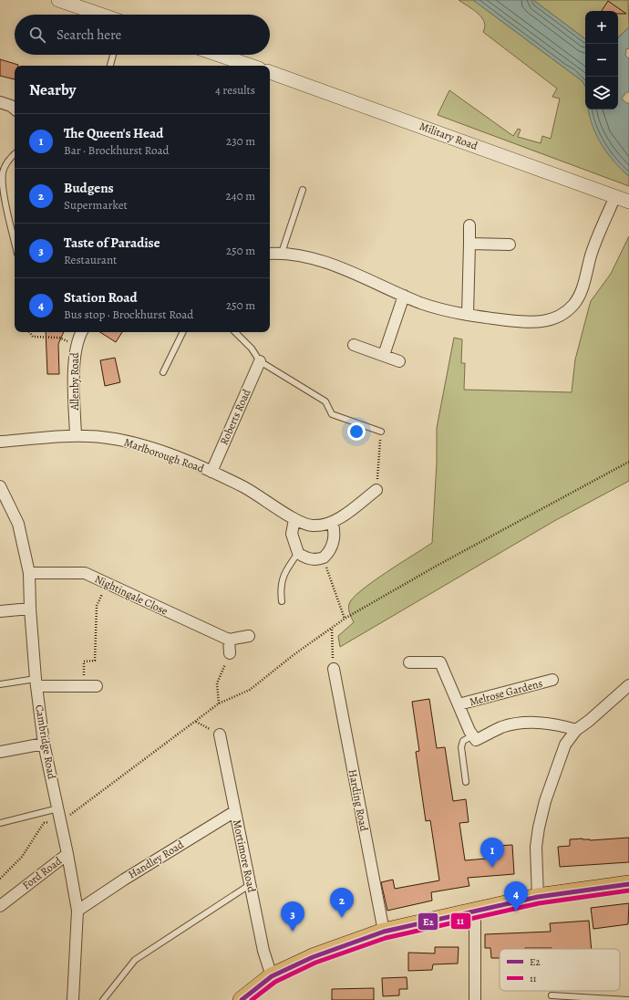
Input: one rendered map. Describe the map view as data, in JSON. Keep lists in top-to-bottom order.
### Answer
{
  "streets": {
    "street": [
      "Military Road",
      "Allenby Road",
      "Roberts Road",
      "Marlborough Road",
      "Nightingale Close",
      "Melrose Gardens",
      "Cambridge Road",
      "Harding Road",
      "Mortimore Road",
      "Handley Road",
      "Ford Road"
    ]
  },
  "crossings": [
    ["Allenby Road", "Marlborough Road"],
    ["Roberts Road", "Marlborough Road"],
    ["Nightingale Close", "Cambridge Road"],
    ["Cambridge Road", "Handley Road"],
    ["Cambridge Road", "Ford Road"],
    ["Mortimore Road", "Handley Road"]
  ],
  "lines": ["transit line E2", "transit line 11"],
  "legend": ["E2", "11"],
  "page": {
    "map_buttons": ["+", "−"],
    "search": "Search here",
    "heading": ["Nearby", "4 results"],
    "list": [
      {
        "mark": "1",
        "name": "The Queen's Head",
        "note": "Bar · Brockhurst Road",
        "value": "230 m"
      },
      {
        "mark": "2",
        "name": "Budgens",
        "note": "Supermarket",
        "value": "240 m"
      },
      {
        "mark": "3",
        "name": "Taste of Paradise",
        "note": "Restaurant",
        "value": "250 m"
      },
      {
        "mark": "4",
        "name": "Station Road",
        "note": "Bus stop · Brockhurst Road",
        "value": "250 m"
      }
    ],
    "pins": [
      "1",
      "4",
      "2",
      "3"
    ]
  }
}
